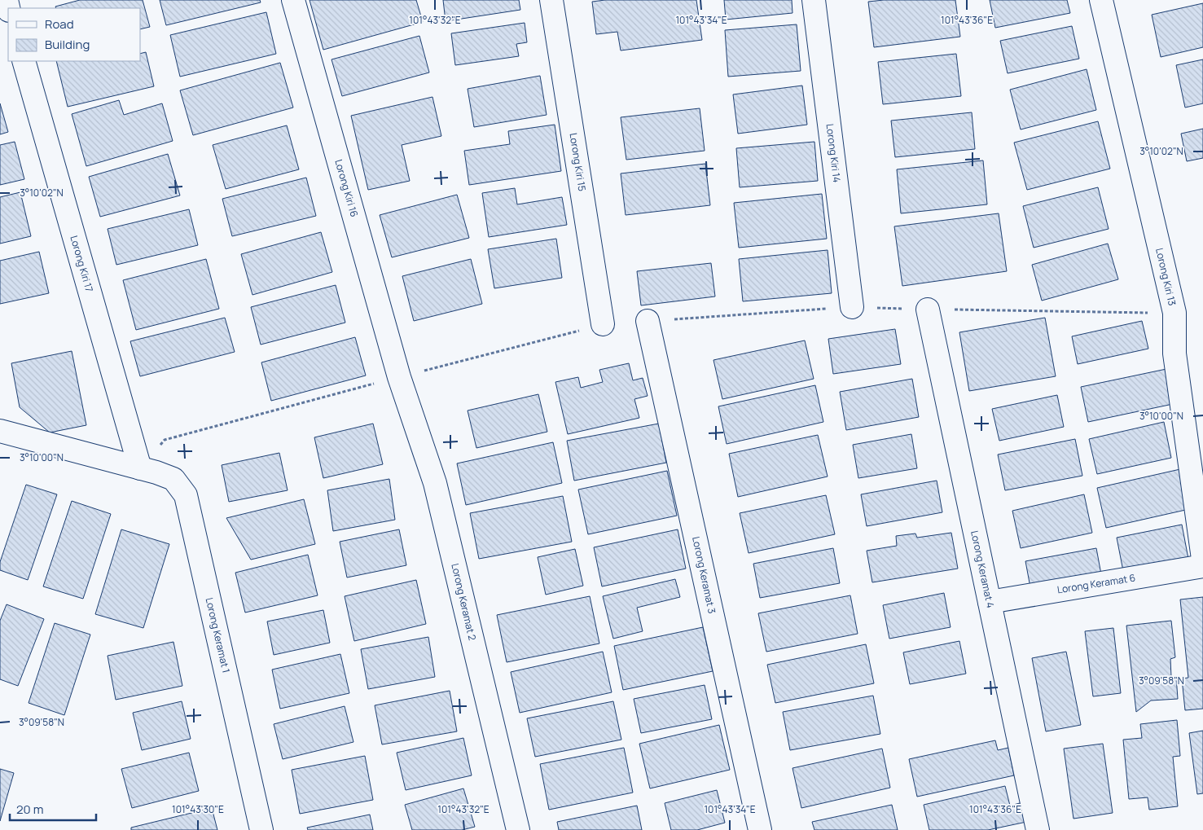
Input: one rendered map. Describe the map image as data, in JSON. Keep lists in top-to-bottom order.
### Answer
{
  "streets": {
    "street": [
      "Lorong Kiri 14",
      "Lorong Kiri 15",
      "Lorong Kiri 16",
      "Lorong Kiri 17",
      "Lorong Kiri 13",
      "Lorong Keramat 4",
      "Lorong Keramat 3",
      "Lorong Keramat 6",
      "Lorong Keramat 2",
      "Lorong Keramat 1"
    ]
  },
  "crossings": [
    ["Lorong Kiri 16", "Lorong Keramat 2"],
    ["Lorong Kiri 17", "Lorong Keramat 1"],
    ["Lorong Keramat 4", "Lorong Keramat 6"]
  ],
  "legend": ["Road", "Building"],
  "scale_bar": "20 m",
  "coordinates": [
    "101°43'32\"E",
    "101°43'34\"E",
    "101°43'36\"E",
    "3°10'02\"N",
    "3°10'00\"N",
    "3°09'58\"N",
    "101°43'30\"E"
  ]
}
